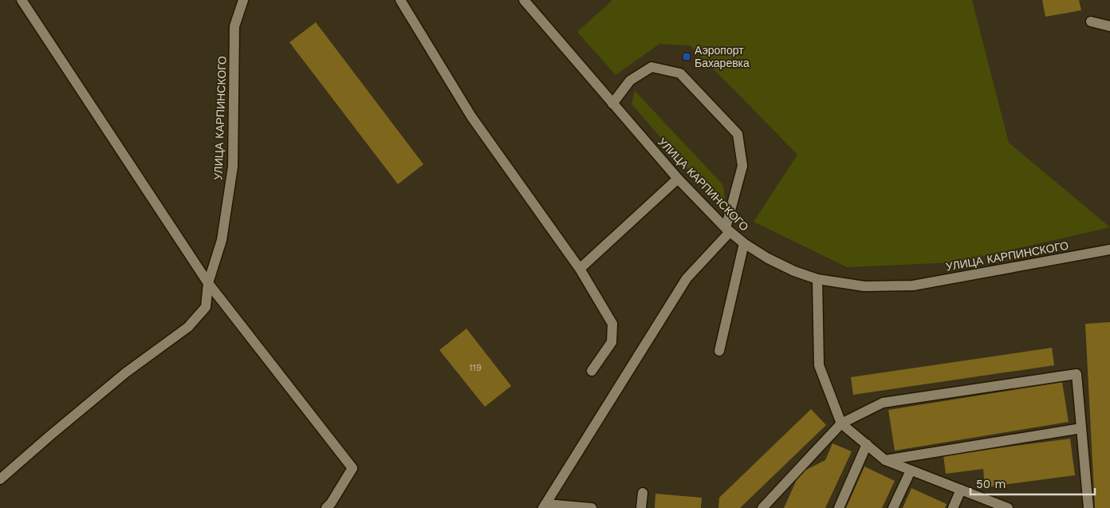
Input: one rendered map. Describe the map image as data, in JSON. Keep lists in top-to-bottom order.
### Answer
{
  "streets": {
    "street": ["УЛИЦА КАРПИНСКОГО"]
  },
  "places": {
    "transit": ["Аэропорт Бахаревка"]
  },
  "house_numbers": ["119"],
  "scale_bar": "50 m"
}
